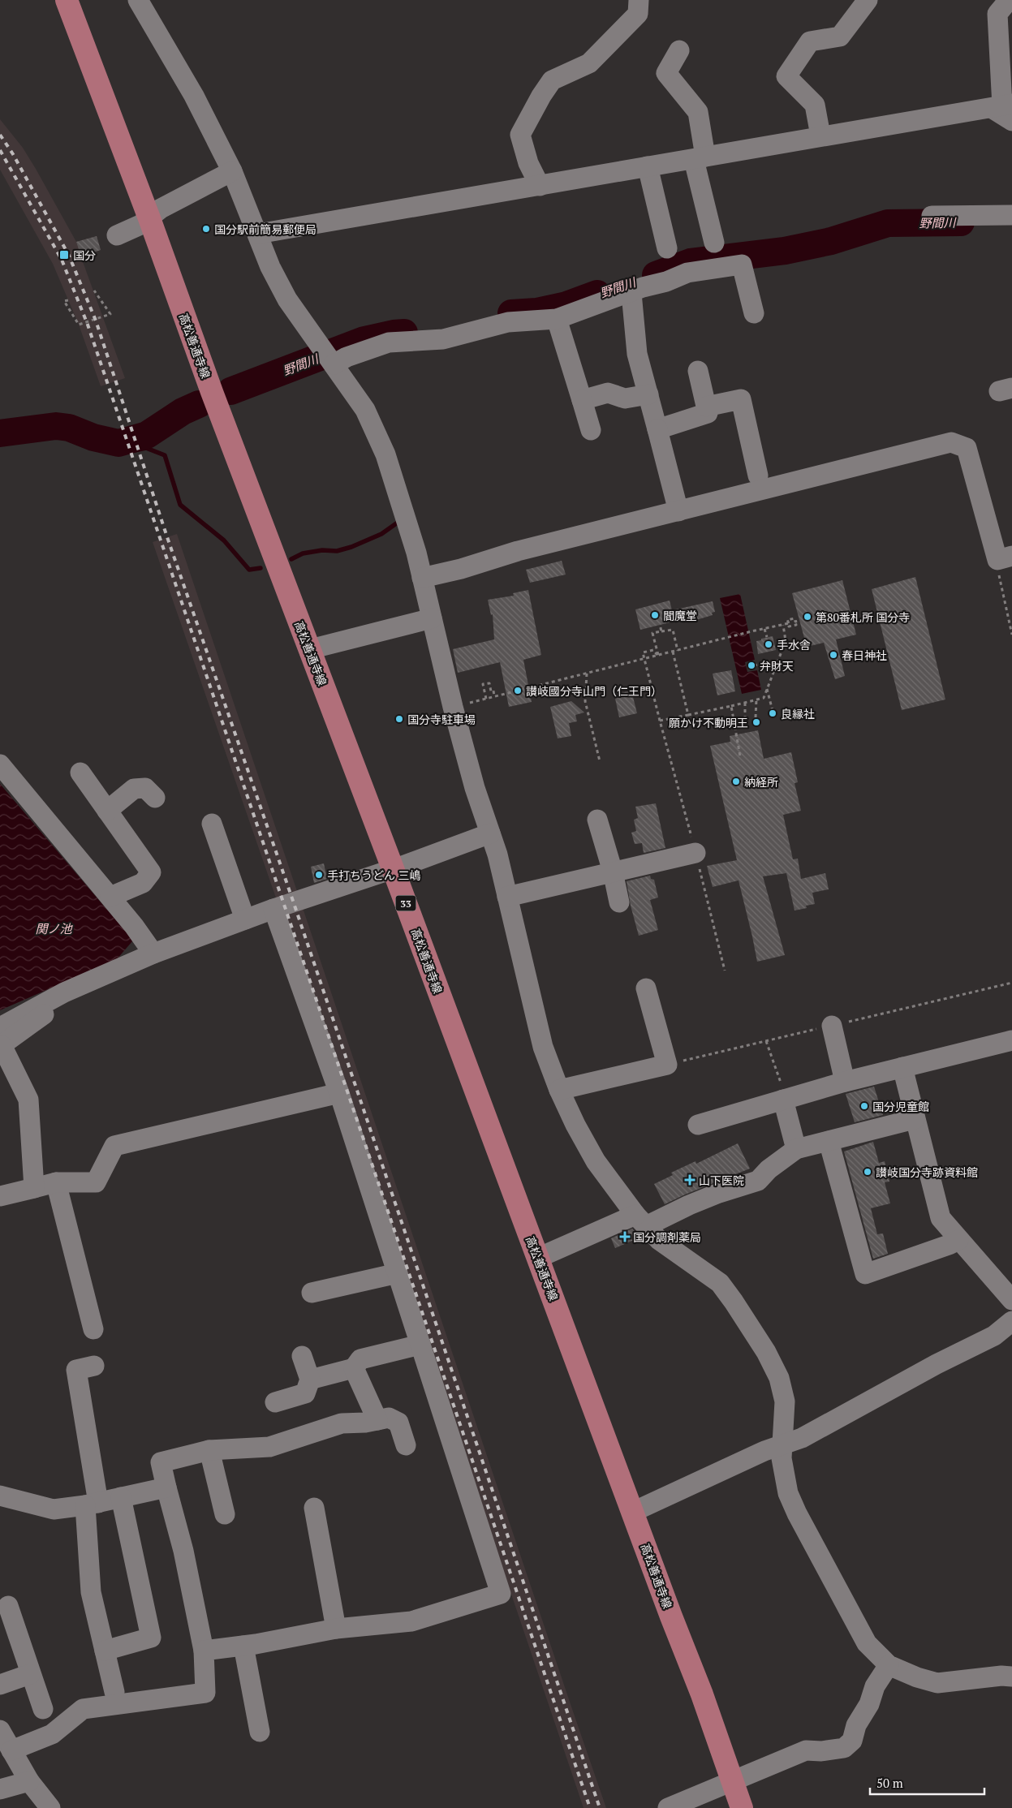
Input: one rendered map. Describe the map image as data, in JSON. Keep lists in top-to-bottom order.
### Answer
{
  "streets": {
    "main road": ["高松善通寺線", "33"]
  },
  "water": ["野間川", "関ノ池"],
  "places": {
    "other": [
      "国分駅前簡易郵便局",
      "閻魔堂",
      "第80番札所 国分寺",
      "手水舎",
      "春日神社",
      "弁財天",
      "讃岐國分寺山門（仁王門）",
      "良縁社",
      "国分寺駐車場",
      "願かけ不動明王",
      "納経所",
      "手打ちうどん 三嶋",
      "国分児童館",
      "讃岐国分寺跡資料館"
    ],
    "transit": ["国分"],
    "health": ["山下医院", "国分調剤薬局"]
  },
  "scale_bar": "50 m"
}
